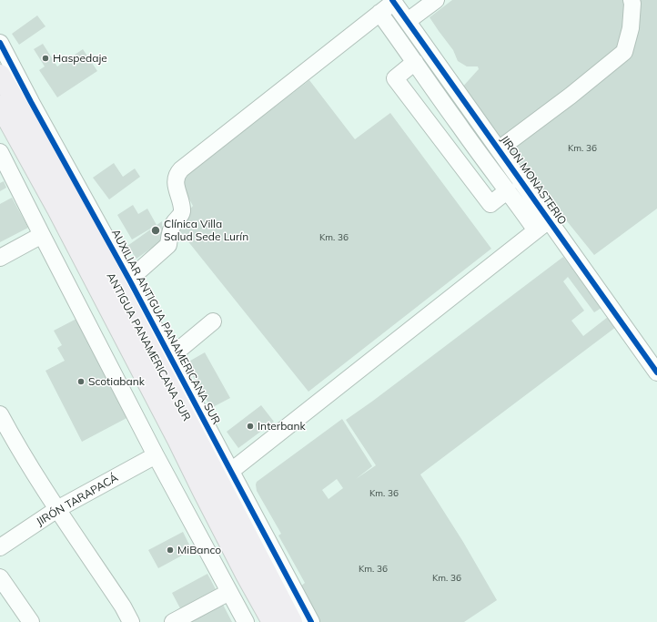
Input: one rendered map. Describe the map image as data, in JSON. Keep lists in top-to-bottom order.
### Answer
{
  "streets": {
    "main road": ["ANTIGUA PANAMERICANA SUR"],
    "street": ["JIRON MONASTERIO", "AUXILIAR ANTIGUA PANAMERICANA SUR", "JIRÓN TARAPACÁ"]
  },
  "crossings": [
    ["AUXILIAR ANTIGUA PANAMERICANA SUR", "ANTIGUA PANAMERICANA SUR"]
  ],
  "places": [
    "Haspedaje",
    "Clínica Villa Salud Sede Lurín",
    "Scotiabank",
    "Interbank",
    "MiBanco"
  ],
  "house_numbers": [
    "Km. 36",
    "Km. 36",
    "Km. 36",
    "Km. 36",
    "Km. 36"
  ]
}
